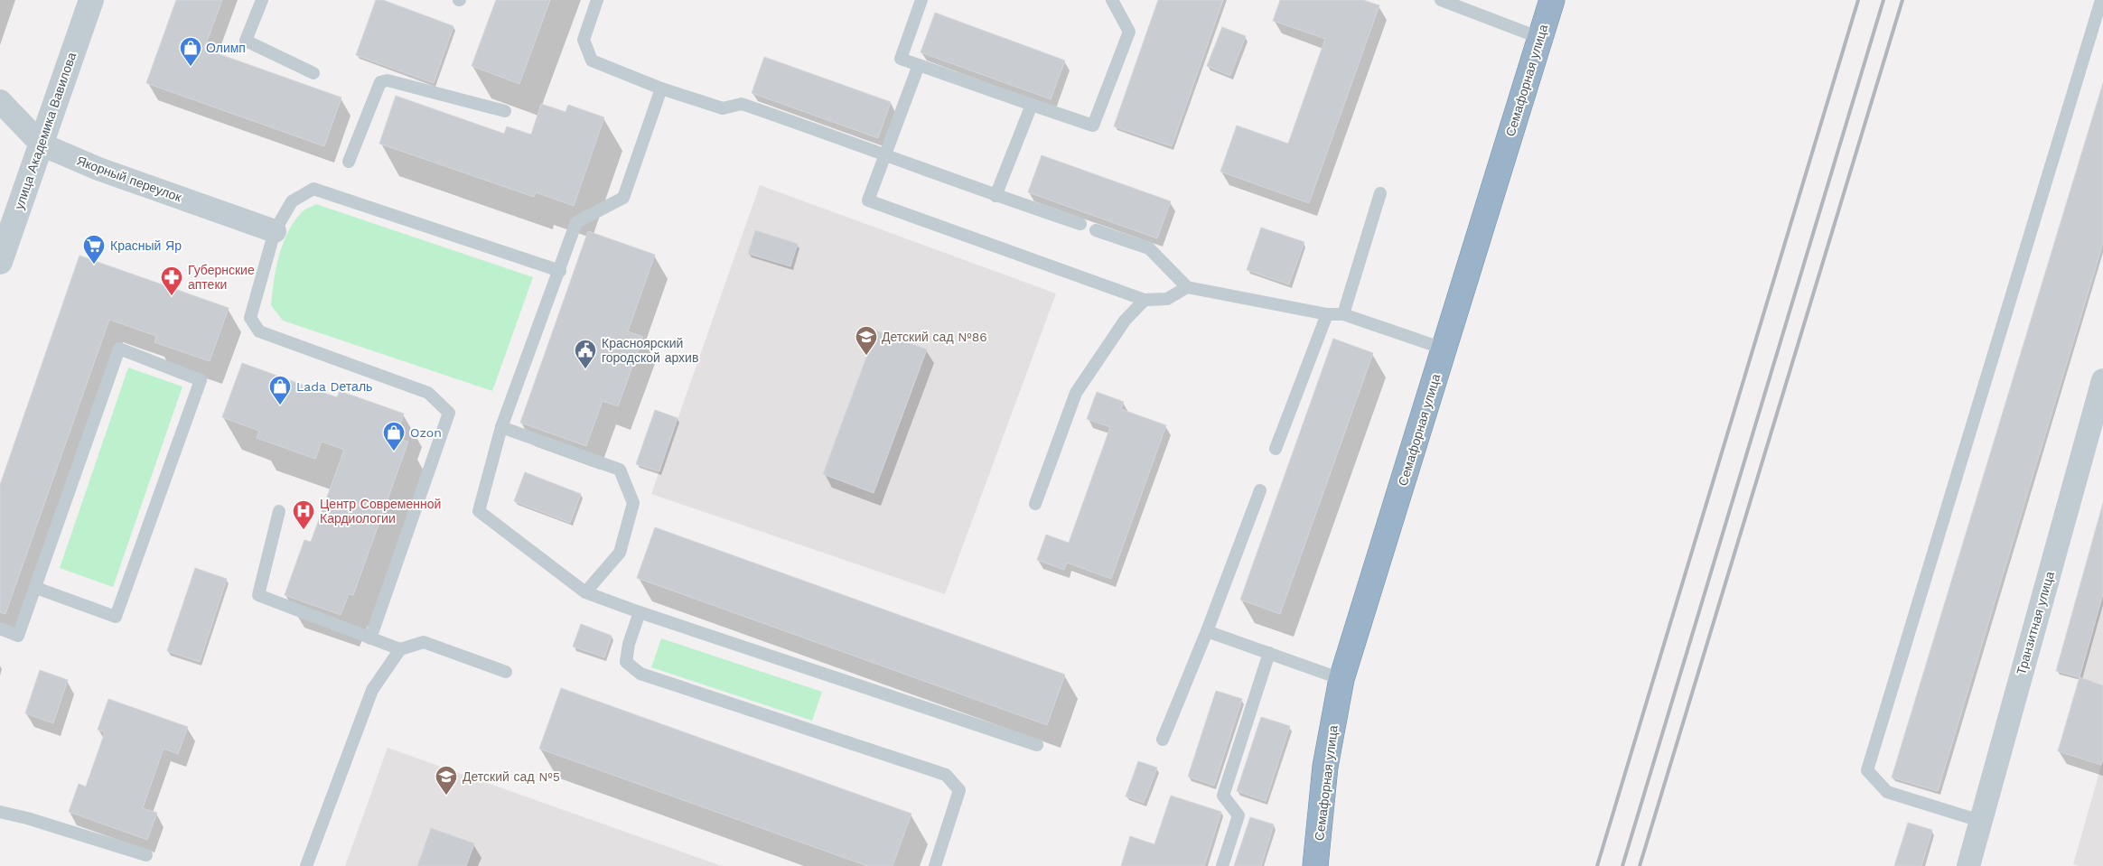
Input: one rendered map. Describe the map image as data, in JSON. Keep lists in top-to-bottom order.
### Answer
{
  "streets": {
    "highway": ["Семафорная улица"],
    "street": ["улица Академика Вавилова", "Якорный переулок", "Транзитная улица"]
  },
  "crossings": [
    ["улица Академика Вавилова", "Якорный переулок"]
  ],
  "places": {
    "shop": ["Олимп", "Lada Dеталь", "Ozon"],
    "supermarket": ["Красный Яр"],
    "pharmacy": ["Губернские аптеки"],
    "school or university": ["Детский сад №86", "Детский сад №5"],
    "public building": ["Красноярский городской архив"],
    "hospital": ["Центр Современной Кардиологии"]
  }
}
